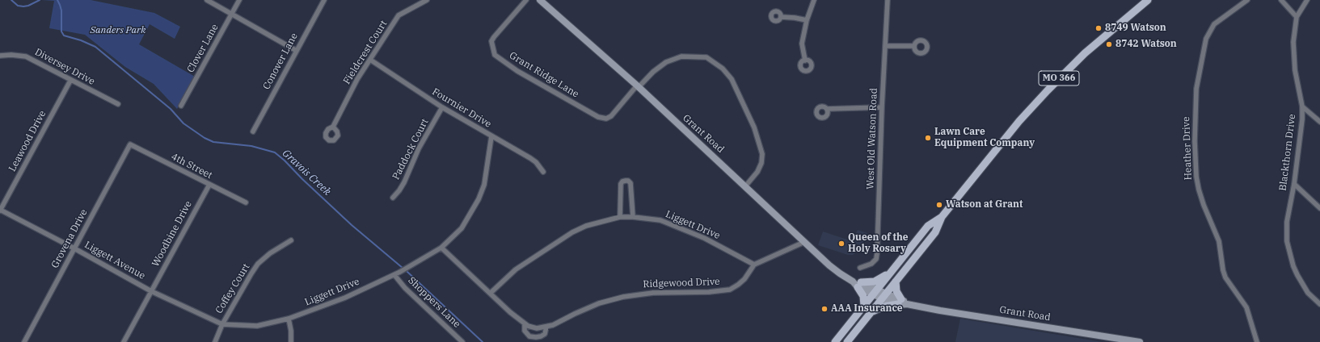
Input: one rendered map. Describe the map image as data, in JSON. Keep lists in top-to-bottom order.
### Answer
{
  "streets": {
    "main road": ["MO 366"],
    "street": [
      "Clover Lane",
      "Fieldcrest Court",
      "Conover Lane",
      "Diversey Drive",
      "Grant Ridge Lane",
      "Fournier Drive",
      "Grant Road",
      "West Old Watson Road",
      "Leawood Drive",
      "Heather Drive",
      "Paddock Court",
      "Blackthorn Drive",
      "4th Street",
      "Liggett Drive",
      "Woodbine Drive",
      "Grovena Drive",
      "Liggett Avenue",
      "Ridgewood Drive",
      "Coffey Court",
      "Shoppers Lane"
    ]
  },
  "crossings": [
    ["Fieldcrest Court", "Fournier Drive"],
    ["Diversey Drive", "Leawood Drive"],
    ["Grant Ridge Lane", "Grant Road"],
    ["MO 366", "Grant Road"],
    ["Fournier Drive", "Paddock Court"],
    ["Fournier Drive", "Liggett Drive"],
    ["Leawood Drive", "Liggett Avenue"],
    ["4th Street", "Woodbine Drive"],
    ["4th Street", "Grovena Drive"],
    ["Liggett Drive", "Liggett Avenue"],
    ["Liggett Drive", "Ridgewood Drive"],
    ["Liggett Drive", "Coffey Court"],
    ["Liggett Drive", "Shoppers Lane"],
    ["Woodbine Drive", "Liggett Avenue"],
    ["Grovena Drive", "Liggett Avenue"],
    ["Liggett Avenue", "Coffey Court"]
  ],
  "water": ["Gravois Creek"],
  "parks": ["Sanders Park"],
  "places": [
    "8749 Watson",
    "8742 Watson",
    "Lawn Care Equipment Company",
    "Watson at Grant",
    "Queen of the Holy Rosary",
    "AAA Insurance"
  ]
}
